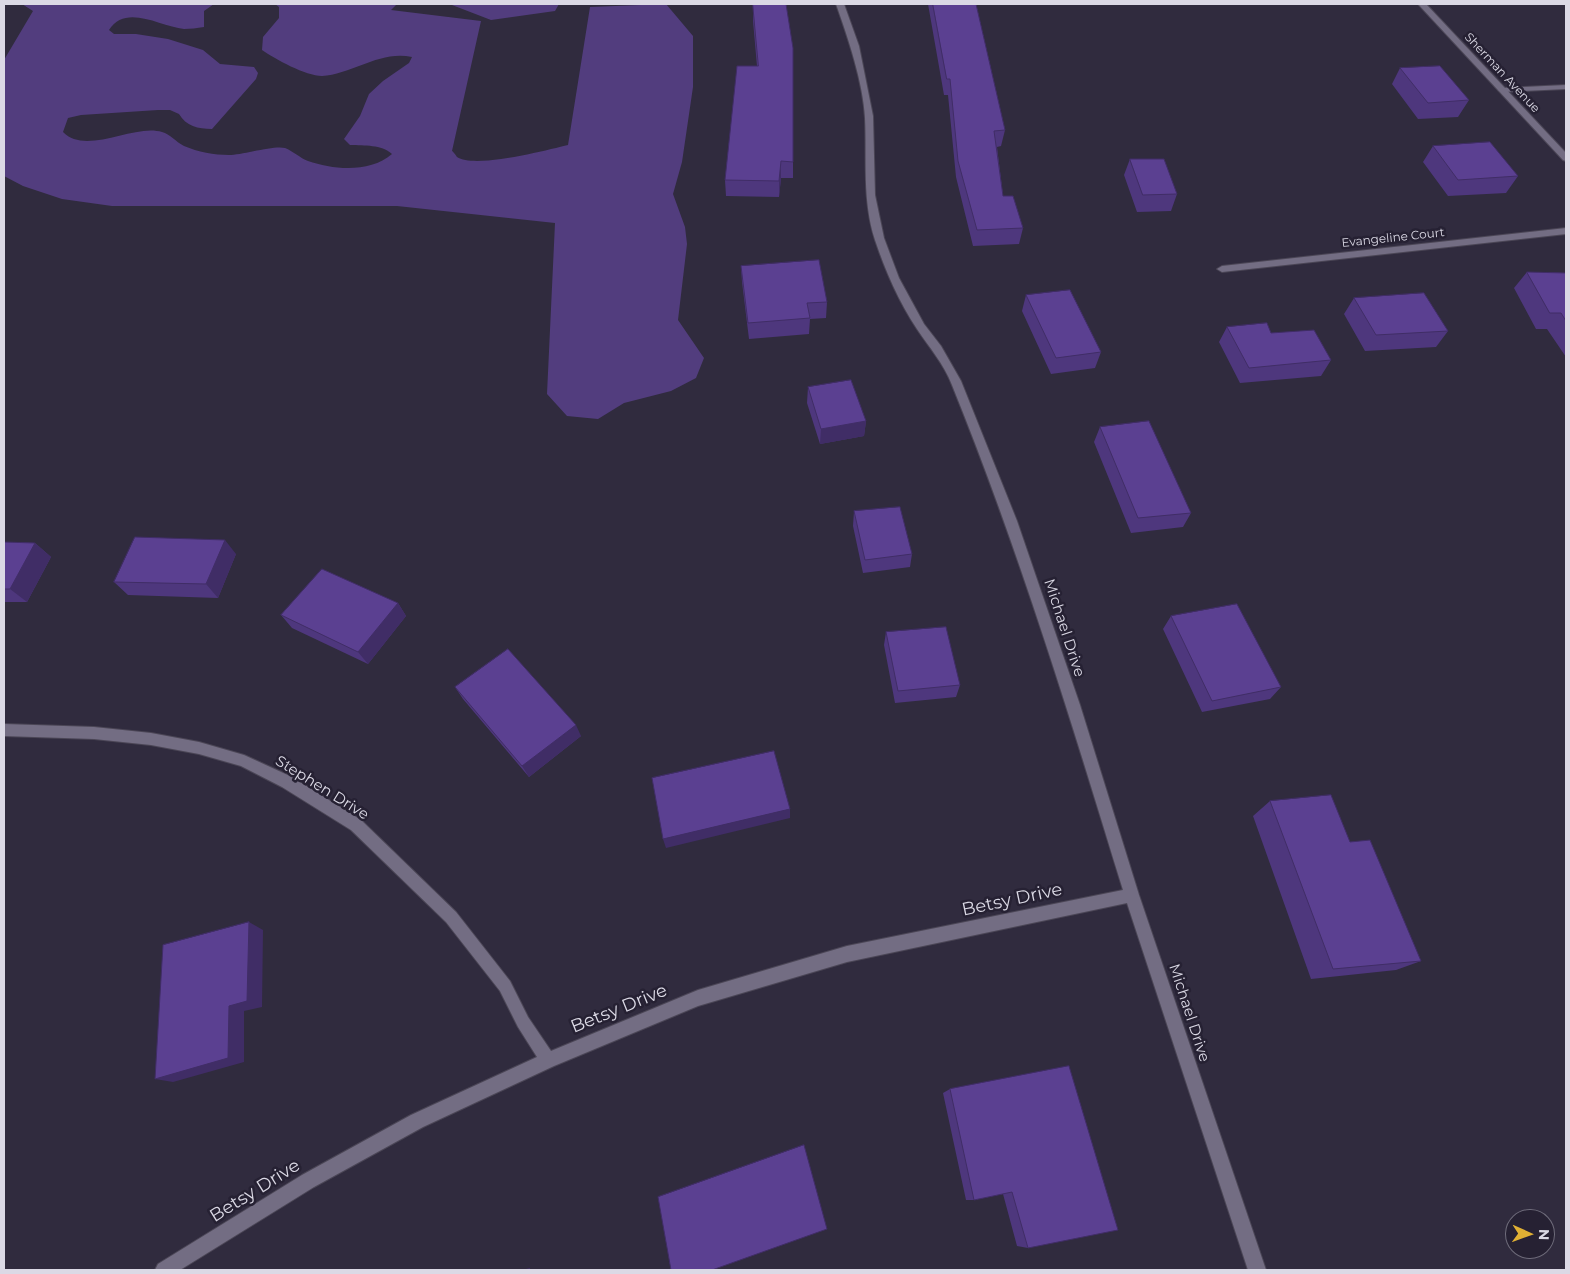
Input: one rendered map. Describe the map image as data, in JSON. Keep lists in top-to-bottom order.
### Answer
{
  "streets": {
    "street": [
      "Sherman Avenue",
      "Evangeline Court",
      "Michael Drive",
      "Stephen Drive",
      "Betsy Drive"
    ]
  },
  "crossings": [
    ["Michael Drive", "Betsy Drive"],
    ["Stephen Drive", "Betsy Drive"]
  ],
  "north": "right"
}
